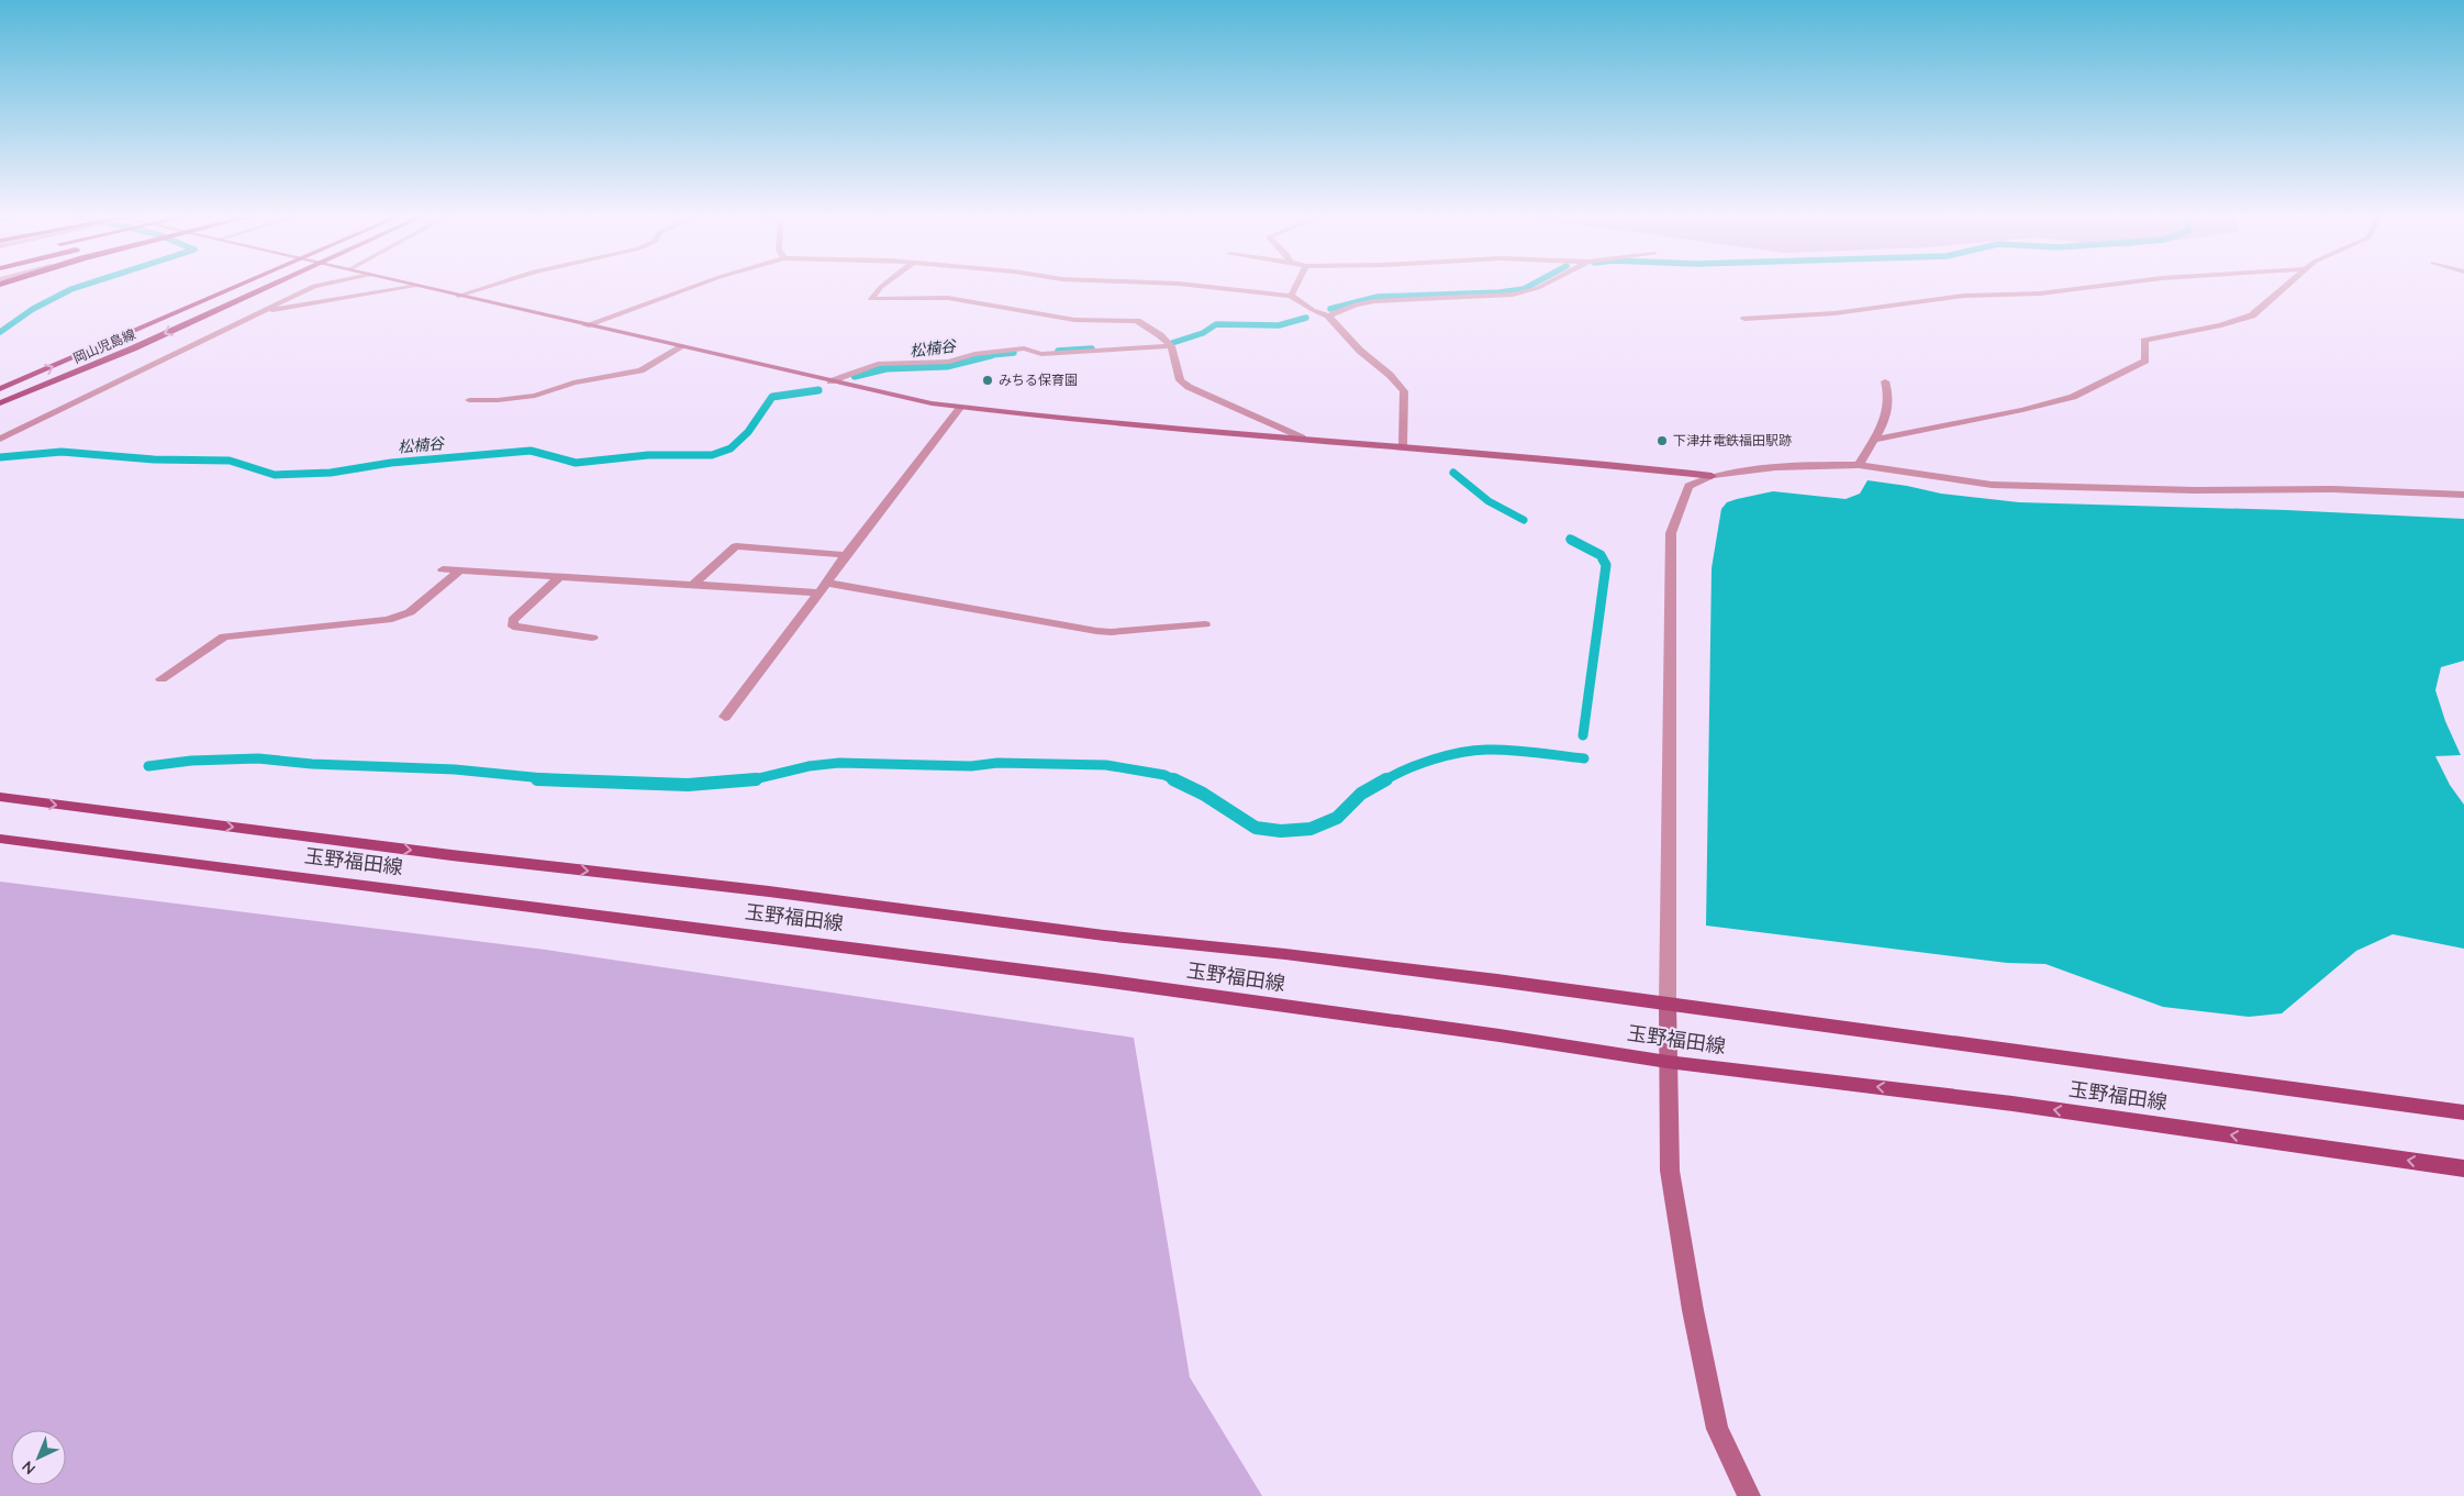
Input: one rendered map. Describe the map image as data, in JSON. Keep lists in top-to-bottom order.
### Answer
{
  "streets": {
    "main road": ["岡山児島線", "玉野福田線"]
  },
  "water": ["松楠谷"],
  "places": ["みちる保育園", "下津井電鉄福田駅跡"],
  "north": "bottom left"
}
